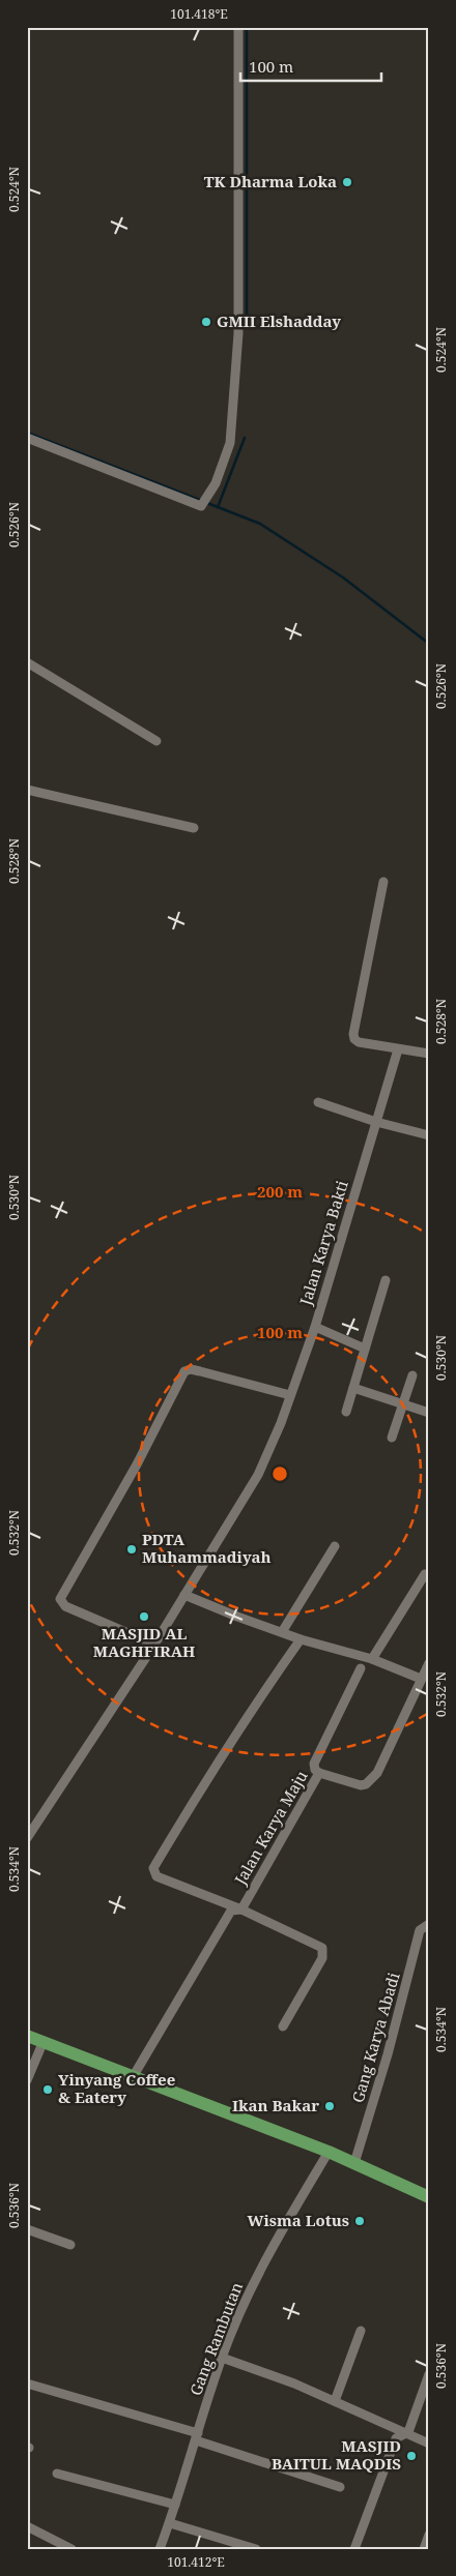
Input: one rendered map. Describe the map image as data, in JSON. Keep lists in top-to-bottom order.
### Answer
{
  "streets": {
    "street": [
      "Jalan Karya Bakti",
      "Jalan Karya Maju",
      "Gang Karya Abadi",
      "Gang Rambutan"
    ]
  },
  "places": [
    "TK Dharma Loka",
    "GMII Elshadday",
    "PDTA Muhammadiyah",
    "MASJID AL MAGHFIRAH",
    "Yinyang Coffee & Eatery",
    "Ikan Bakar",
    "Wisma Lotus",
    "MASJID BAITUL MAQDIS"
  ],
  "scale_bar": "100 m",
  "coordinates": [
    "101.418°E",
    "0.524°N",
    "0.526°N",
    "0.528°N",
    "0.530°N",
    "0.532°N",
    "0.534°N",
    "0.536°N",
    "101.412°E"
  ],
  "rings": ["200 m", "100 m"]
}
